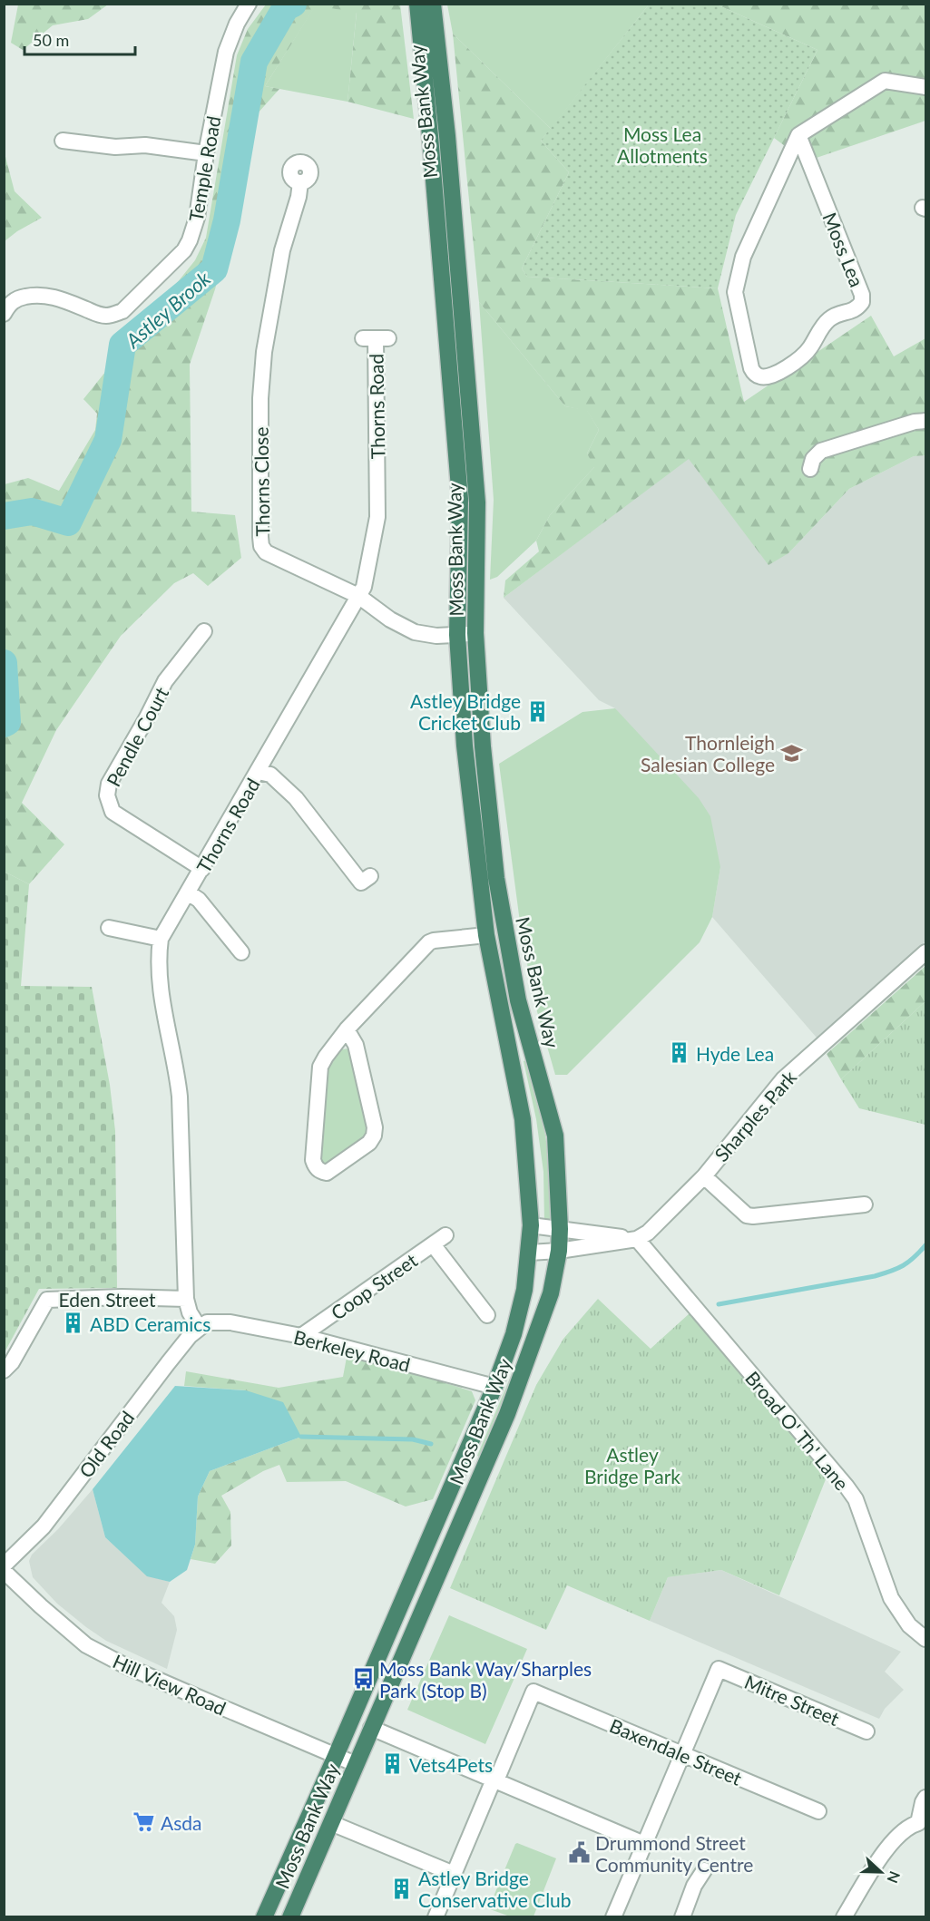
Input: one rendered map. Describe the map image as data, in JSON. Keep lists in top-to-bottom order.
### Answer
{
  "streets": {
    "highway": ["Moss Bank Way"],
    "street": [
      "Temple Road",
      "Moss Lea",
      "Thorns Road",
      "Thorns Close",
      "Pendle Court",
      "Sharples Park",
      "Coop Street",
      "Eden Street",
      "Berkeley Road",
      "Broad O' Th' Lane",
      "Old Road",
      "Hill View Road",
      "Mitre Street",
      "Baxendale Street"
    ]
  },
  "crossings": [
    ["Moss Bank Way", "Thorns Close"],
    ["Moss Bank Way", "Berkeley Road"],
    ["Moss Bank Way", "Hill View Road"],
    ["Thorns Road", "Thorns Close"],
    ["Thorns Road", "Pendle Court"],
    ["Thorns Road", "Eden Street"],
    ["Thorns Road", "Berkeley Road"],
    ["Thorns Road", "Old Road"],
    ["Sharples Park", "Broad O' Th' Lane"],
    ["Coop Street", "Berkeley Road"],
    ["Berkeley Road", "Old Road"],
    ["Mitre Street", "Baxendale Street"]
  ],
  "water": ["Astley Brook"],
  "parks": ["Moss Lea Allotments", "Astley Bridge Park"],
  "places": {
    "building": [
      "Astley Bridge Cricket Club",
      "Hyde Lea",
      "ABD Ceramics",
      "Vets4Pets",
      "Astley Bridge Conservative Club"
    ],
    "school or university": ["Thornleigh Salesian College"],
    "bus stop": ["Moss Bank Way/Sharples Park (Stop B)"],
    "supermarket": ["Asda"],
    "public building": ["Drummond Street Community Centre"]
  },
  "scale_bar": "50 m",
  "north": "right"
}
